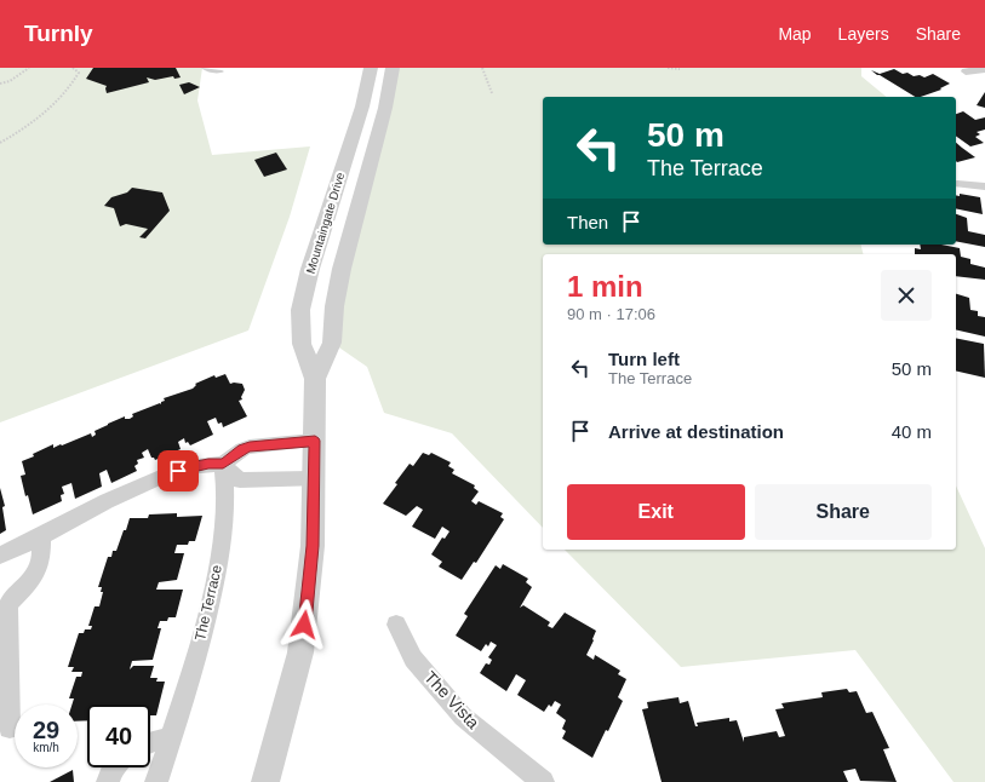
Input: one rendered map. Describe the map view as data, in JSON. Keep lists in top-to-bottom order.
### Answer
{
  "streets": {
    "street": ["Mountaingate Drive", "The Terrace", "The Vista"]
  },
  "page": {
    "header": "Turnly",
    "nav": ["Map", "Layers", "Share"],
    "turn": ["50 m", "The Terrace"],
    "then": "Then",
    "heading": ["1 min", "90 m · 17:06"],
    "list": [
      {
        "name": "Turn left",
        "note": "The Terrace",
        "value": "50 m"
      },
      {
        "name": "Arrive at destination",
        "value": "40 m"
      }
    ],
    "buttons": ["Exit", "Share"],
    "speed": "29 km/h",
    "limit": "40"
  }
}
